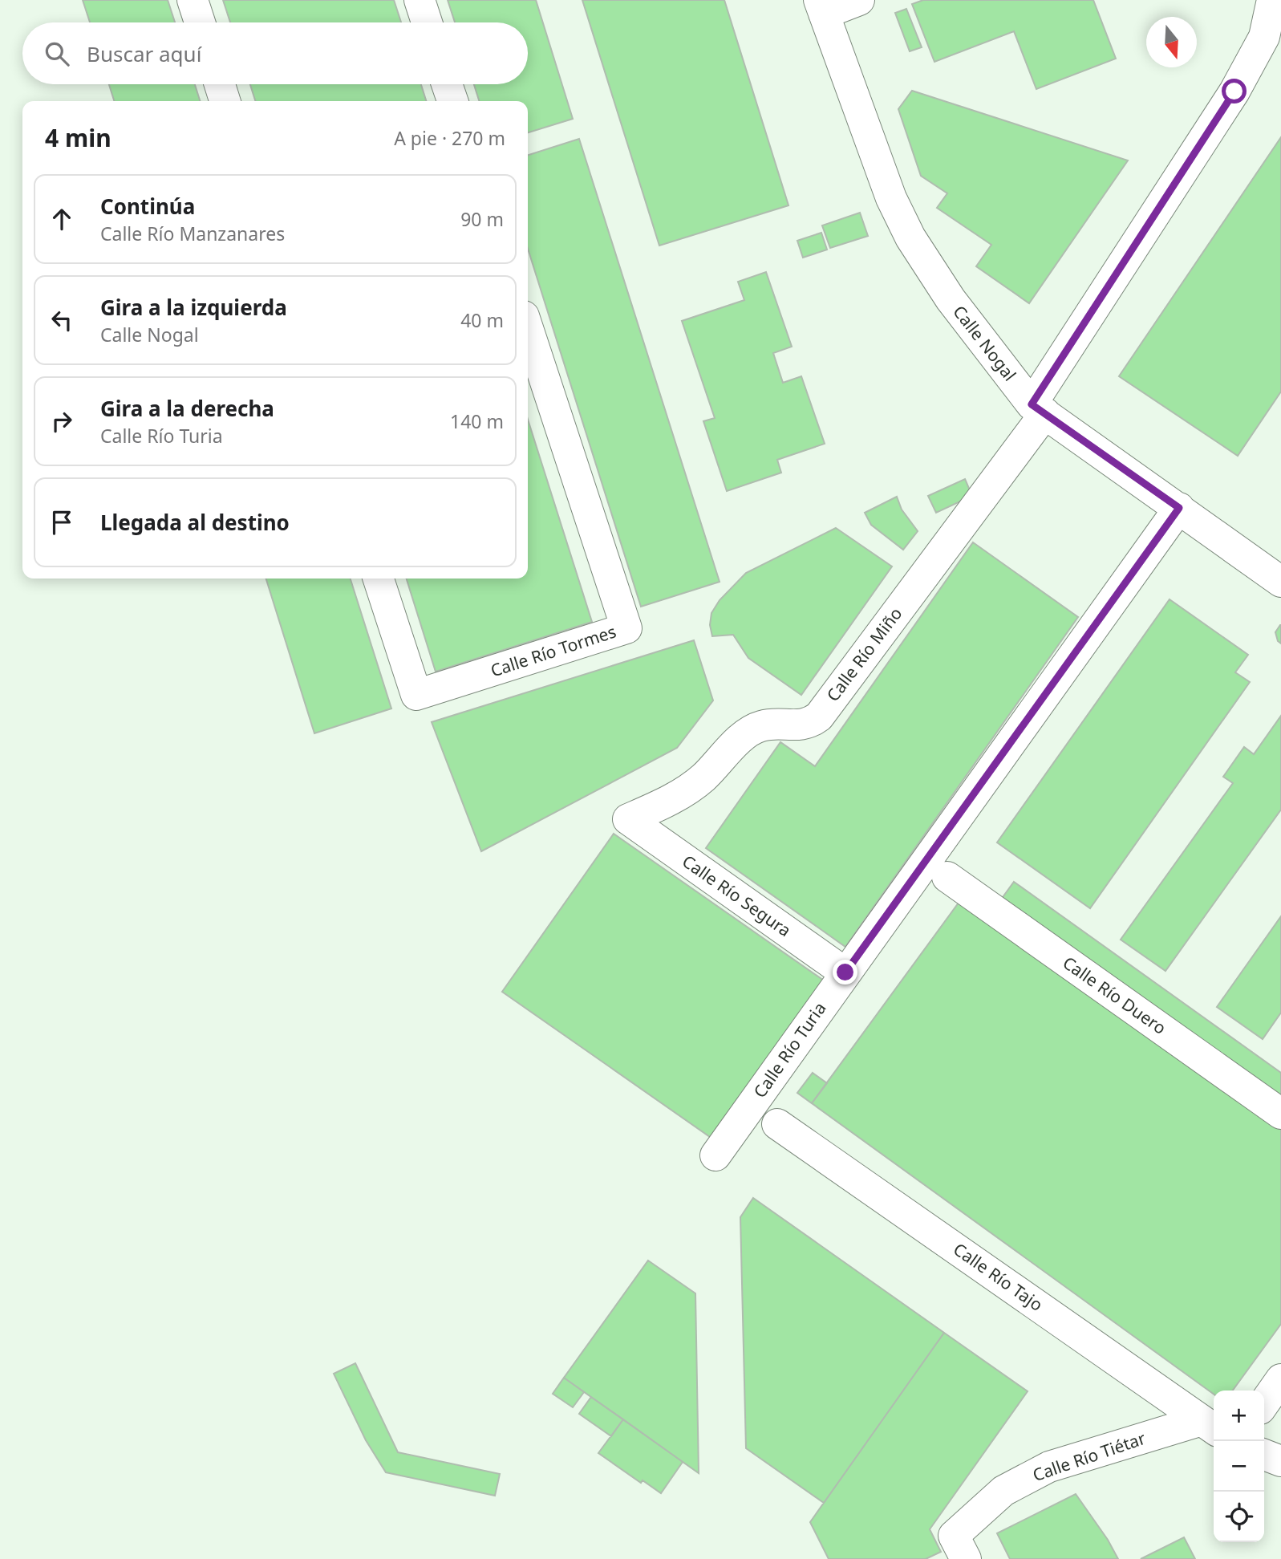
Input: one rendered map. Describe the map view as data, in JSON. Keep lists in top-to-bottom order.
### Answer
{
  "streets": {
    "street": [
      "Calle Nogal",
      "Calle Río Tormes",
      "Calle Río Miño",
      "Calle Río Segura",
      "Calle Río Duero",
      "Calle Río Turia",
      "Calle Río Tajo",
      "Calle Río Tiétar"
    ]
  },
  "crossings": [
    ["Calle Nogal", "Calle Río Miño"],
    ["Calle Nogal", "Calle Río Turia"],
    ["Calle Río Miño", "Calle Río Segura"],
    ["Calle Río Segura", "Calle Río Turia"],
    ["Calle Río Tajo", "Calle Río Tiétar"]
  ],
  "north": "bottom",
  "page": {
    "search": "Buscar aquí",
    "heading": ["4 min", "A pie · 270 m"],
    "list": [
      ["Continúa", "Calle Río Manzanares", "90 m"],
      ["Gira a la izquierda", "Calle Nogal", "40 m"],
      ["Gira a la derecha", "Calle Río Turia", "140 m"],
      "Llegada al destino"
    ],
    "map_buttons": ["+", "−"]
  }
}
